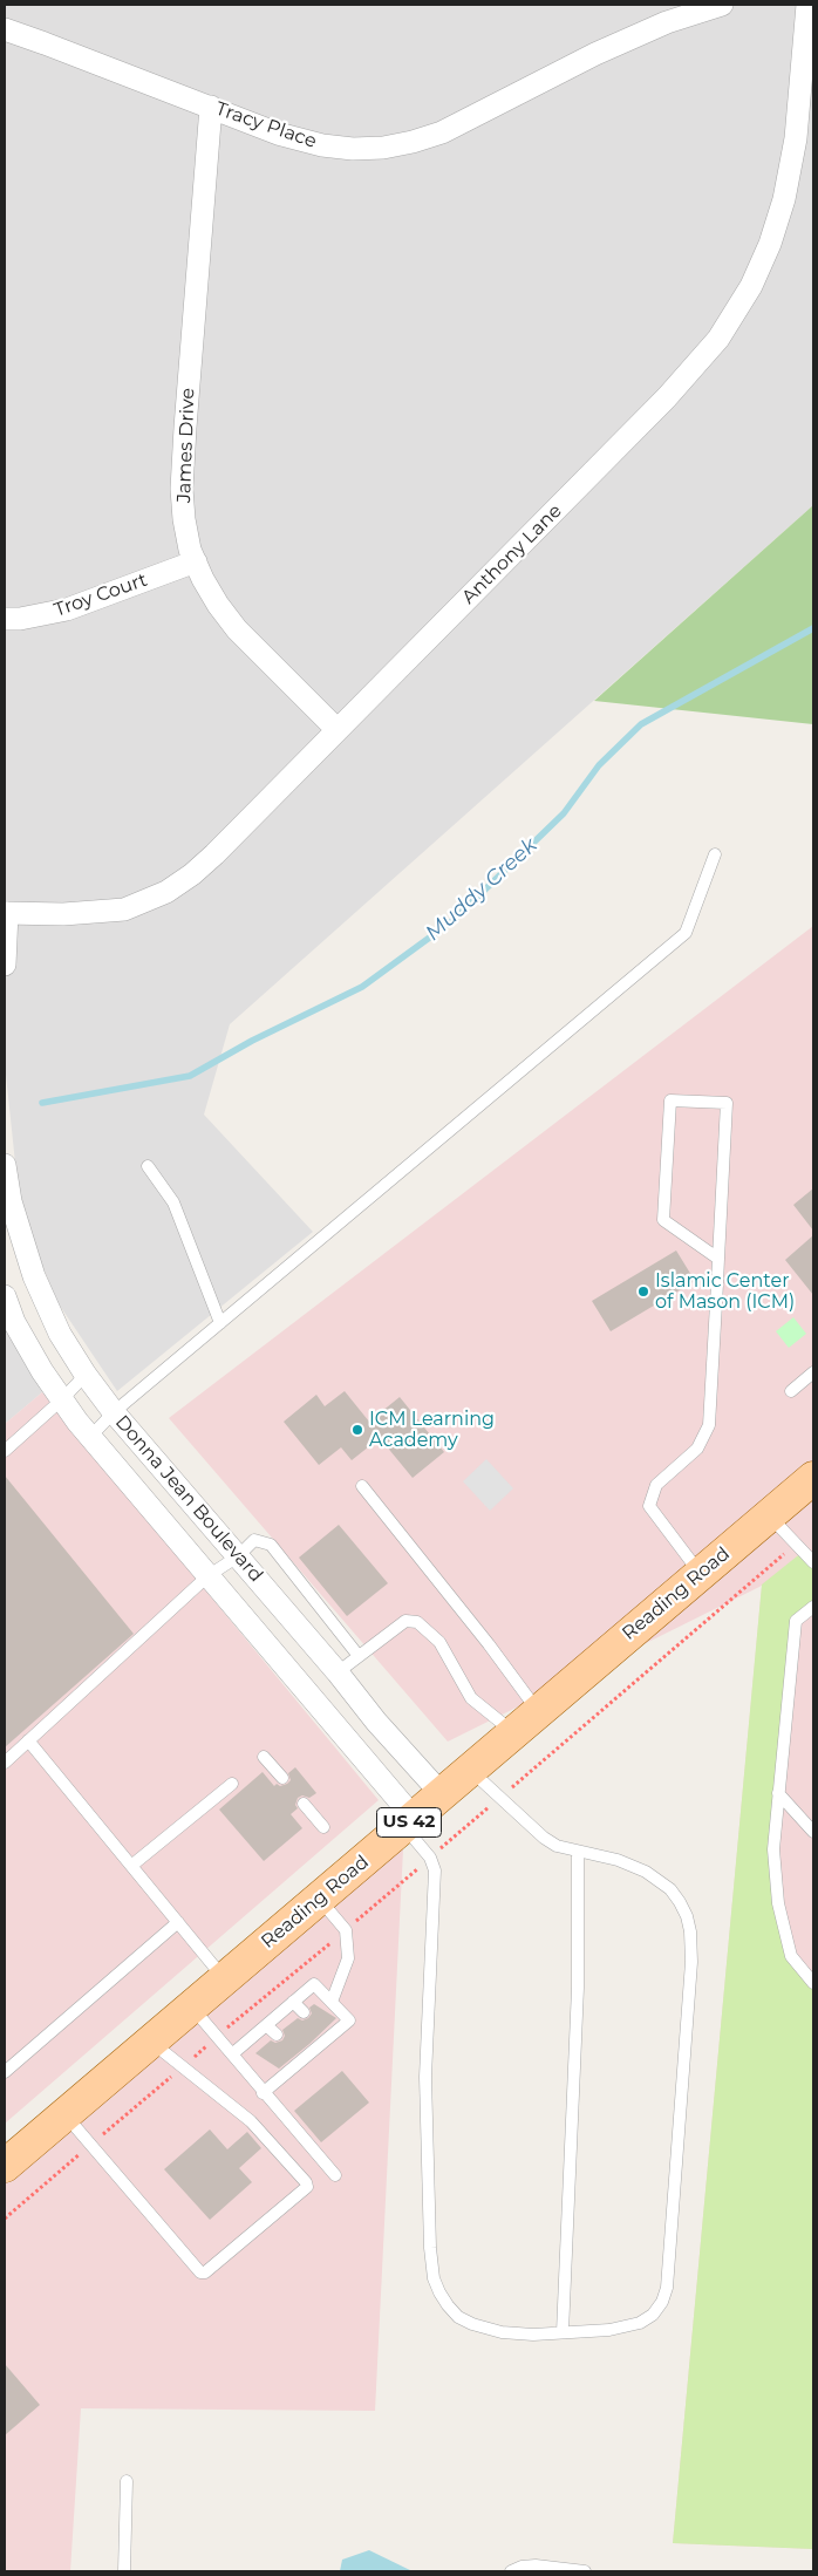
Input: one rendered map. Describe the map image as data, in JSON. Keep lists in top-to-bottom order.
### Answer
{
  "streets": {
    "main road": ["Reading Road", "US 42"],
    "street": [
      "Tracy Place",
      "James Drive",
      "Anthony Lane",
      "Troy Court",
      "Donna Jean Boulevard"
    ]
  },
  "crossings": [
    ["Tracy Place", "James Drive"],
    ["James Drive", "Anthony Lane"],
    ["James Drive", "Troy Court"],
    ["Donna Jean Boulevard", "Reading Road"]
  ],
  "water": ["Muddy Creek"],
  "places": ["Islamic Center of Mason (ICM)", "ICM Learning Academy"]
}
